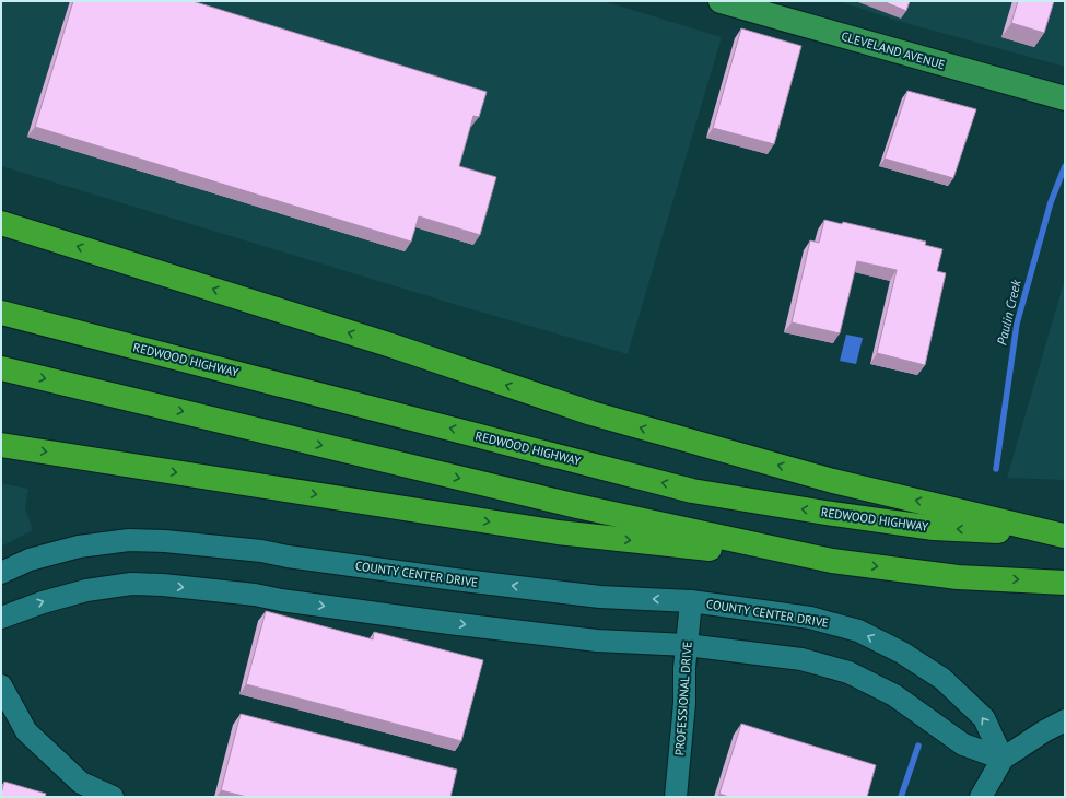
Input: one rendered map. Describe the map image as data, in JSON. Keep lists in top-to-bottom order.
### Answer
{
  "streets": {
    "highway": ["REDWOOD HIGHWAY"],
    "main road": ["CLEVELAND AVENUE"],
    "street": ["COUNTY CENTER DRIVE", "PROFESSIONAL DRIVE"]
  },
  "crossings": [
    ["COUNTY CENTER DRIVE", "PROFESSIONAL DRIVE"]
  ],
  "water": ["Paulin Creek"]
}
